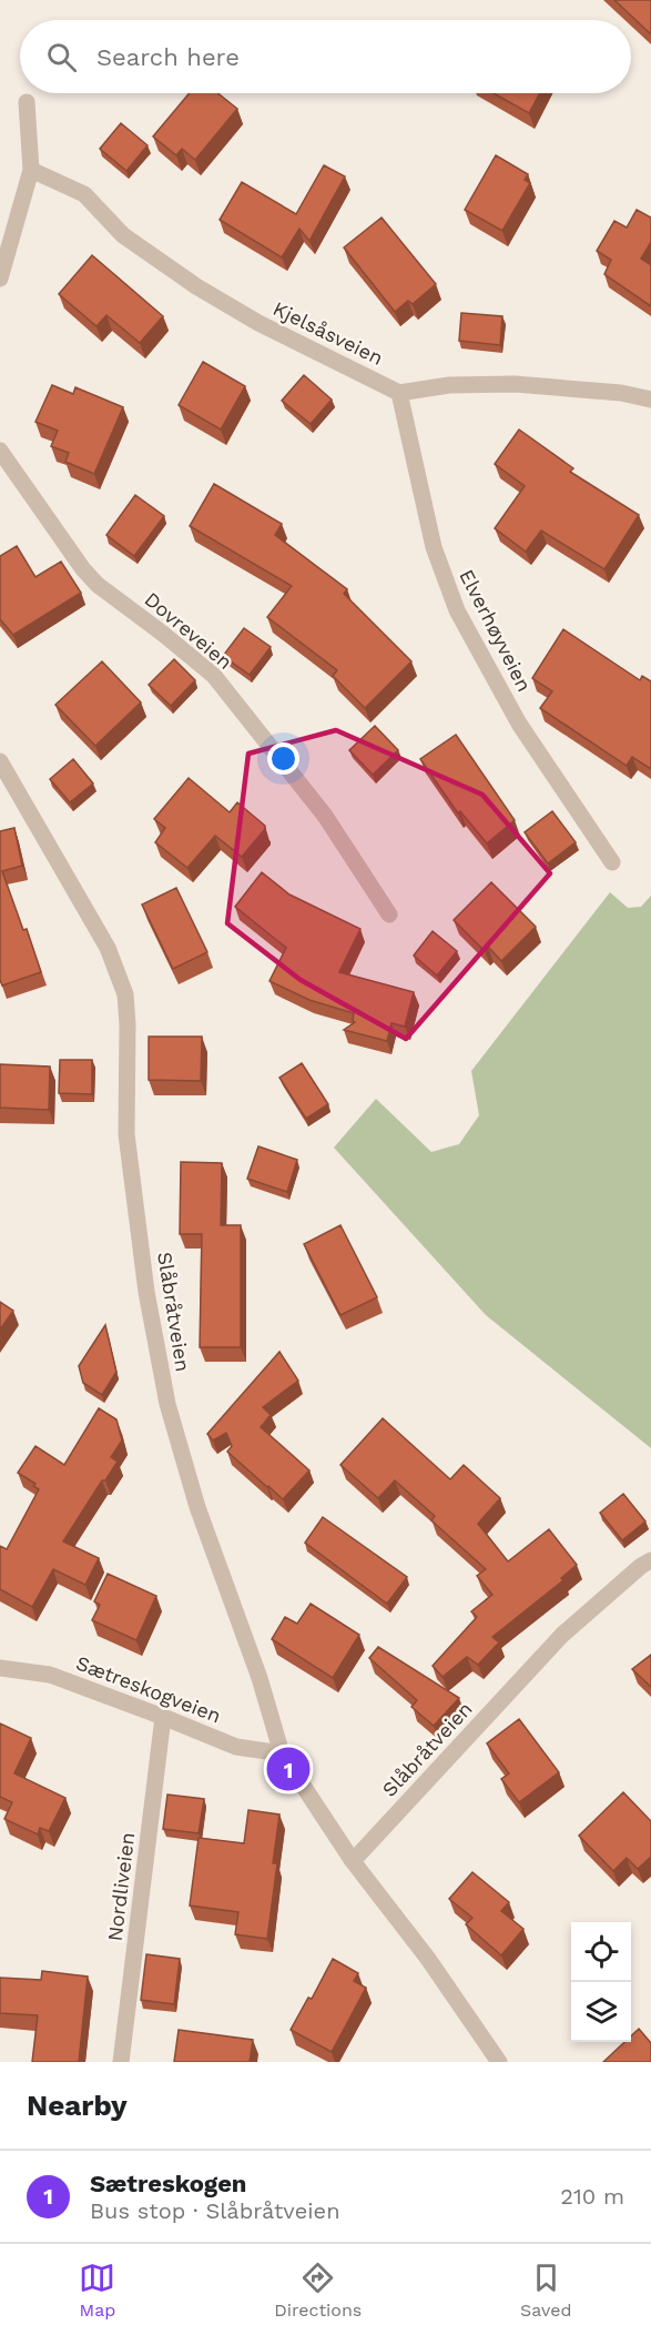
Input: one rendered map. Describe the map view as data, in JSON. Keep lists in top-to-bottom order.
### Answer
{
  "streets": {
    "street": [
      "Kjelsåsveien",
      "Dovreveien",
      "Elverhøyveien",
      "Slåbråtveien",
      "Sætreskogveien",
      "Nordliveien"
    ]
  },
  "crossings": [
    ["Kjelsåsveien", "Elverhøyveien"],
    ["Slåbråtveien", "Sætreskogveien"],
    ["Sætreskogveien", "Nordliveien"]
  ],
  "page": {
    "search": "Search here",
    "pins": "1",
    "heading": "Nearby",
    "list": [
      {
        "mark": "1",
        "name": "Sætreskogen",
        "note": "Bus stop · Slåbråtveien",
        "value": "210 m"
      }
    ],
    "nav": ["Map", "Directions", "Saved"]
  }
}
